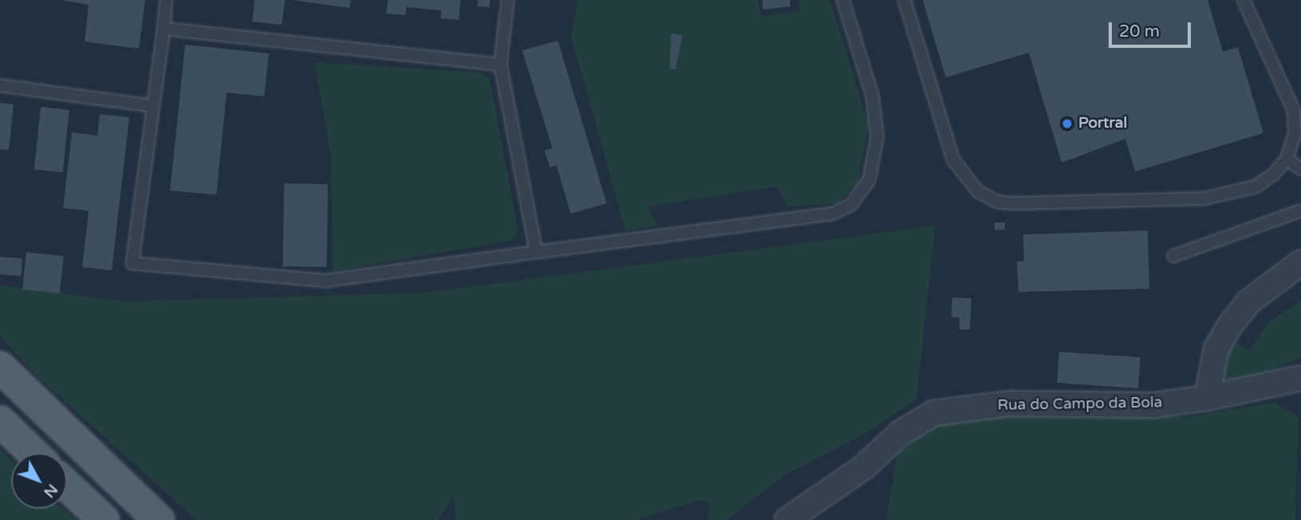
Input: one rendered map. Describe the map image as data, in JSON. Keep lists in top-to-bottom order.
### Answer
{
  "streets": {
    "street": ["Rua do Campo da Bola"]
  },
  "places": ["Portral"],
  "scale_bar": "20 m",
  "north": "bottom right"
}
